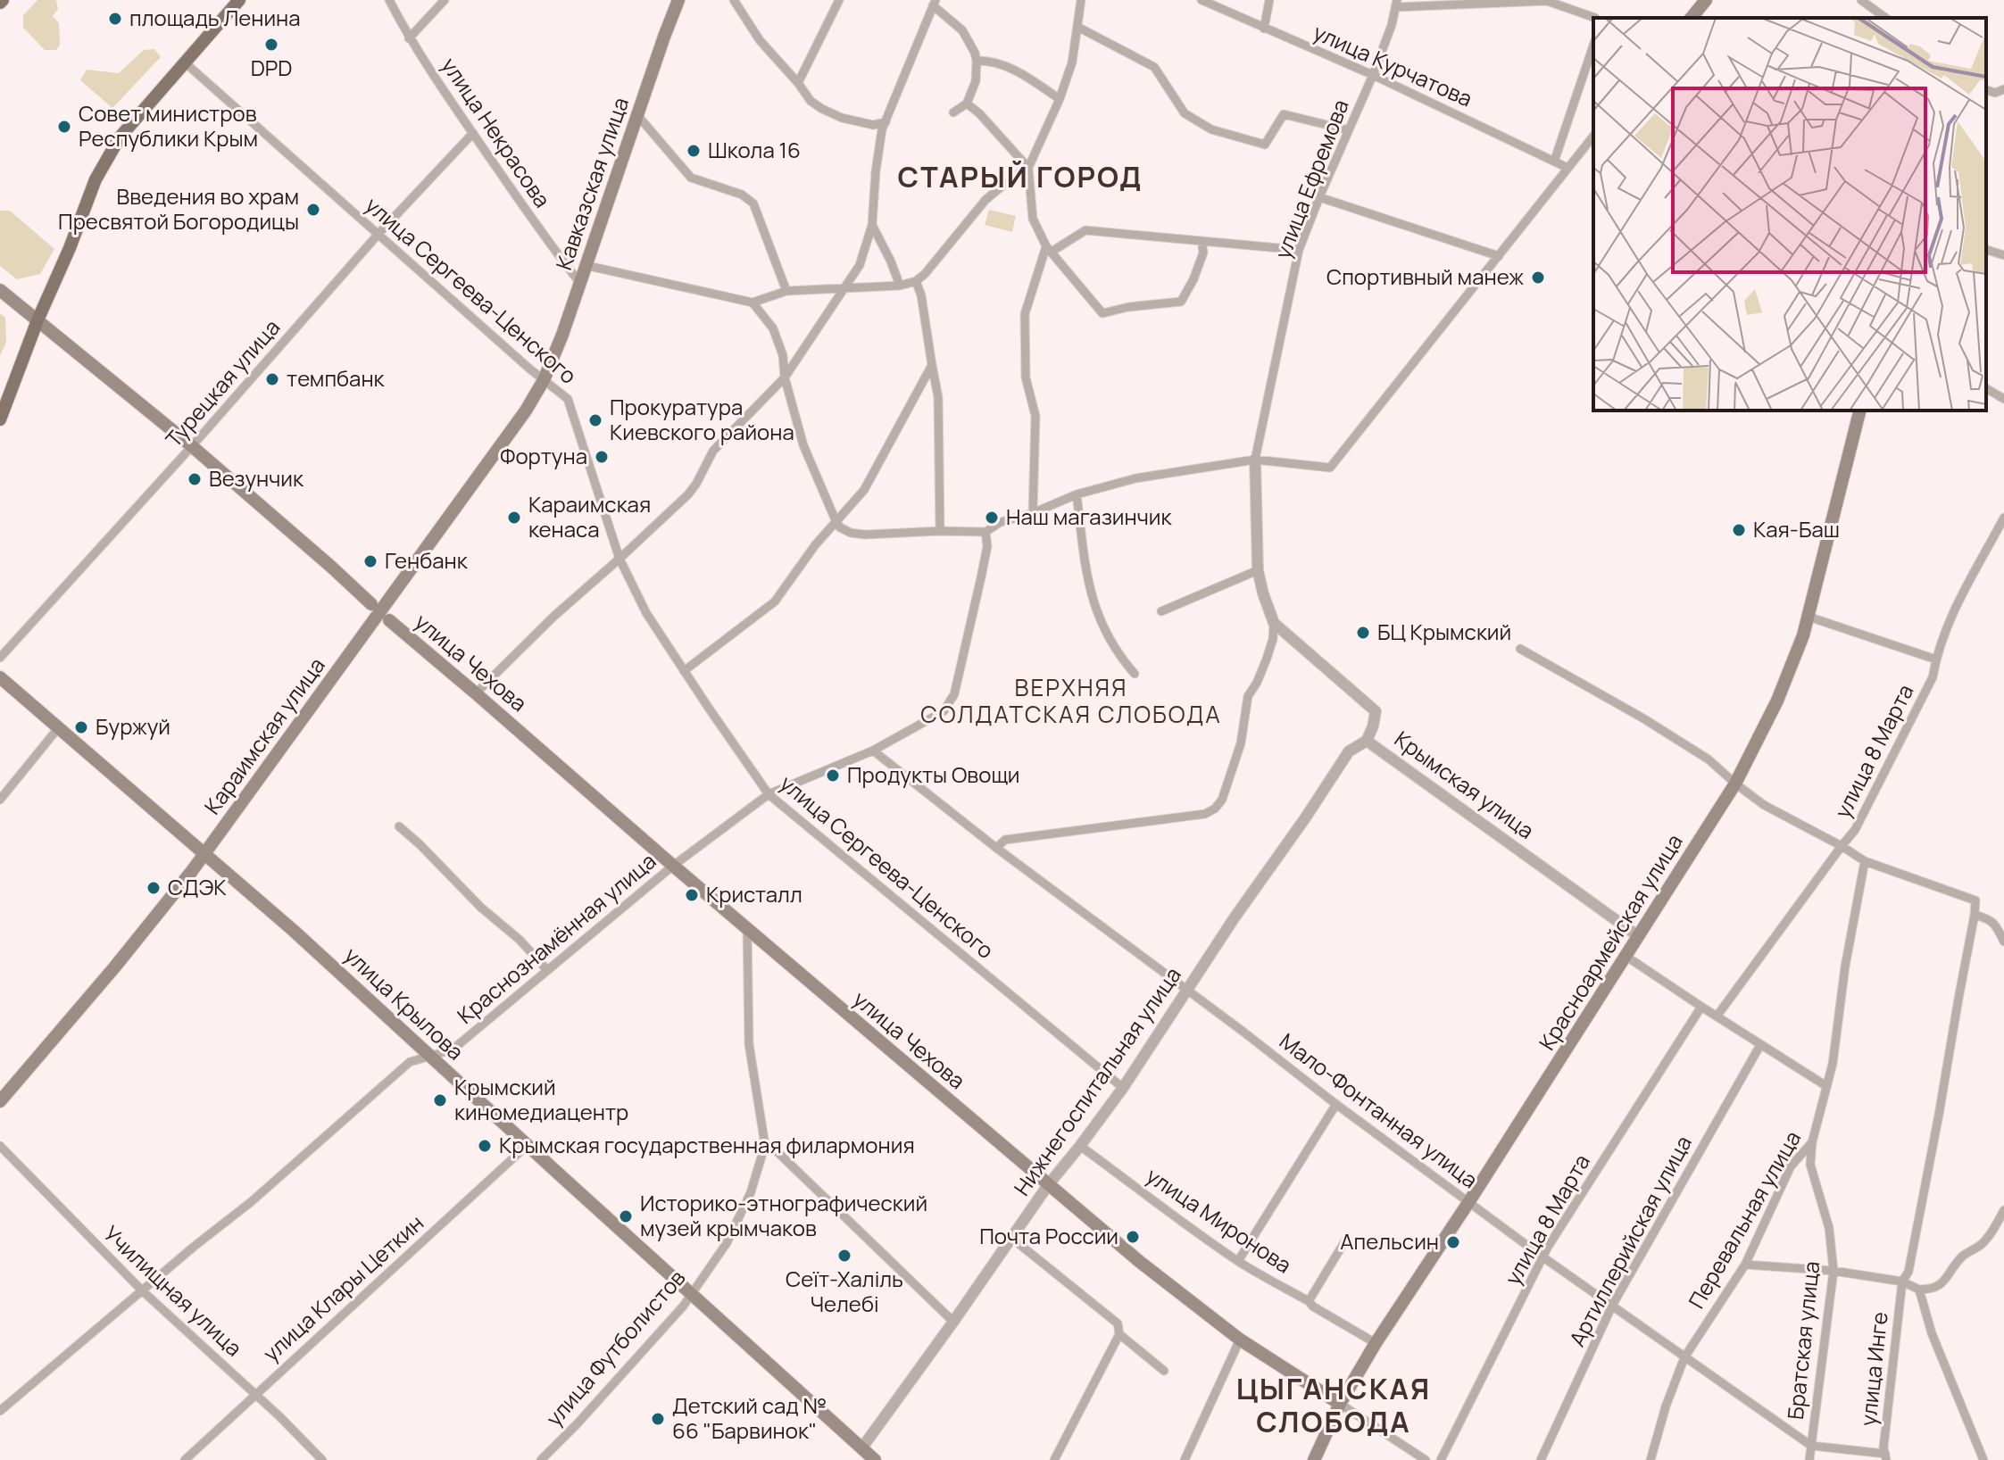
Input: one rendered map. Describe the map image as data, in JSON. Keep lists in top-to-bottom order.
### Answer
{
  "streets": {
    "main road": [
      "Кавказская улица",
      "улица Чехова",
      "Караимская улица",
      "Красноармейская улица",
      "улица Крылова"
    ],
    "street": [
      "улица Курчатова",
      "улица Некрасова",
      "улица Ефремова",
      "улица Сергеева-Ценского",
      "Турецкая улица",
      "улица 8 Марта",
      "Крымская улица",
      "Краснознамённая улица",
      "Нижнегоспитальная улица",
      "Мало-Фонтанная улица",
      "Перевальная улица",
      "улица Миронова",
      "Артиллерийская улица",
      "улица Клары Цеткин",
      "Училищная улица",
      "Братская улица",
      "улица Футболистов",
      "улица Инге"
    ]
  },
  "crossings": [
    ["улица Курчатова", "улица Ефремова"],
    ["улица Некрасова", "Кавказская улица"],
    ["улица Некрасова", "Турецкая улица"],
    ["Кавказская улица", "улица Сергеева-Ценского"],
    ["Кавказская улица", "Караимская улица"],
    ["улица Сергеева-Ценского", "Турецкая улица"],
    ["улица Сергеева-Ценского", "Караимская улица"],
    ["улица Сергеева-Ценского", "Краснознамённая улица"],
    ["улица Сергеева-Ценского", "Нижнегоспитальная улица"],
    ["улица Чехова", "Краснознамённая улица"],
    ["улица Чехова", "Красноармейская улица"],
    ["улица Чехова", "Нижнегоспитальная улица"],
    ["улица Чехова", "улица Футболистов"],
    ["Караимская улица", "улица Крылова"],
    ["улица 8 Марта", "Мало-Фонтанная улица"],
    ["Крымская улица", "Красноармейская улица"],
    ["Крымская улица", "Нижнегоспитальная улица"],
    ["Краснознамённая улица", "улица Крылова"],
    ["Краснознамённая улица", "Мало-Фонтанная улица"],
    ["Краснознамённая улица", "Училищная улица"],
    ["Красноармейская улица", "Мало-Фонтанная улица"],
    ["Красноармейская улица", "улица Миронова"],
    ["улица Крылова", "Нижнегоспитальная улица"],
    ["улица Крылова", "улица Клары Цеткин"],
    ["улица Крылова", "улица Футболистов"],
    ["Нижнегоспитальная улица", "Мало-Фонтанная улица"],
    ["Нижнегоспитальная улица", "улица Миронова"],
    ["Мало-Фонтанная улица", "Перевальная улица"],
    ["Мало-Фонтанная улица", "Артиллерийская улица"],
    ["Мало-Фонтанная улица", "Братская улица"],
    ["Мало-Фонтанная улица", "улица Инге"],
    ["Перевальная улица", "Братская улица"],
    ["Перевальная улица", "улица Инге"],
    ["улица Клары Цеткин", "Училищная улица"]
  ],
  "districts": ["СТАРЫЙ ГОРОД", "ВЕРХНЯЯ СОЛДАТСКАЯ СЛОБОДА", "ЦЫГАНСКАЯ СЛОБОДА"],
  "places": [
    "площадь Ленина",
    "DPD",
    "Совет министров Республики Крым",
    "Школа 16",
    "Введения во храм Пресвятой Богородицы",
    "Спортивный манеж",
    "темпбанк",
    "Прокуратура Киевского района",
    "Фортуна",
    "Везунчик",
    "Караимская кенаса",
    "Наш магазинчик",
    "Кая-Баш",
    "Генбанк",
    "БЦ Крымский",
    "Буржуй",
    "Продукты Овощи",
    "СДЭК",
    "Кристалл",
    "Крымский киномедиацентр",
    "Крымская государственная филармония",
    "Историко-этнографический музей крымчаков",
    "Почта России",
    "Апельсин",
    "Сеїт-Халіль Челебі",
    "Детский сад № 66 \"Барвинок\""
  ]
}
